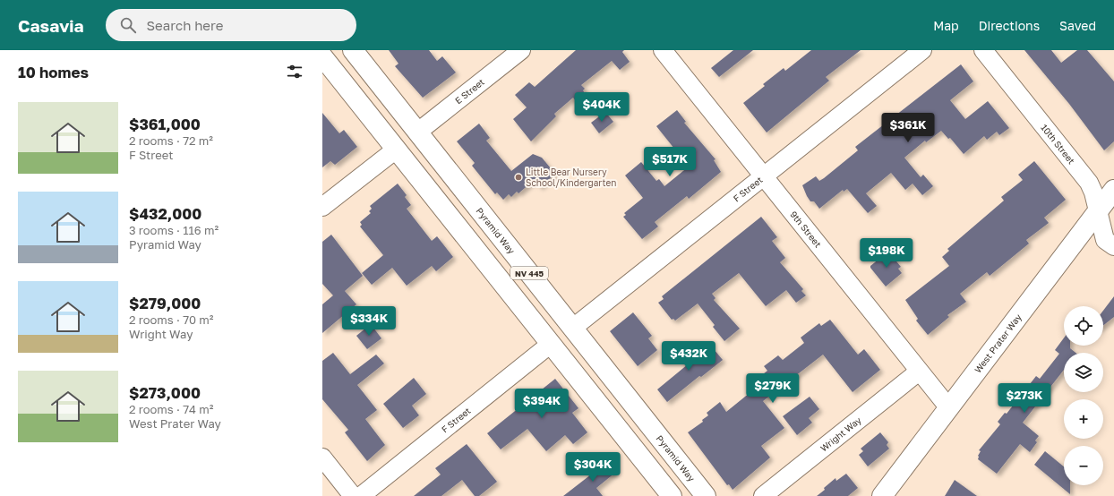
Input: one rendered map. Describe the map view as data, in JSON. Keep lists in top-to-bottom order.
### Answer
{
  "streets": {
    "main road": ["Pyramid Way", "NV 445", "West Prater Way"],
    "street": [
      "E Street",
      "10th Street",
      "F Street",
      "9th Street",
      "Wright Way"
    ]
  },
  "crossings": [
    ["E Street", "Pyramid Way"],
    ["10th Street", "West Prater Way"],
    ["F Street", "9th Street"],
    ["F Street", "Pyramid Way"],
    ["F Street", "NV 445"],
    ["9th Street", "West Prater Way"],
    ["9th Street", "Wright Way"]
  ],
  "places": ["Little Bear Nursery School/Kindergarten"],
  "page": {
    "header": "Casavia",
    "search": "Search here",
    "nav": ["Map", "Directions", "Saved"],
    "heading": "10 homes",
    "price": [
      "$404K",
      "$361K",
      "$517K",
      "$198K",
      "$334K",
      "$432K",
      "$279K",
      "$273K",
      "$394K",
      "$304K"
    ],
    "list": [
      {
        "name": "$361,000",
        "note": "2 rooms · 72 m² · F Street"
      },
      {
        "name": "$432,000",
        "note": "3 rooms · 116 m² · Pyramid Way"
      },
      {
        "name": "$279,000",
        "note": "2 rooms · 70 m² · Wright Way"
      },
      {
        "name": "$273,000",
        "note": "2 rooms · 74 m² · West Prater Way"
      }
    ],
    "map_buttons": ["+", "−"]
  }
}
